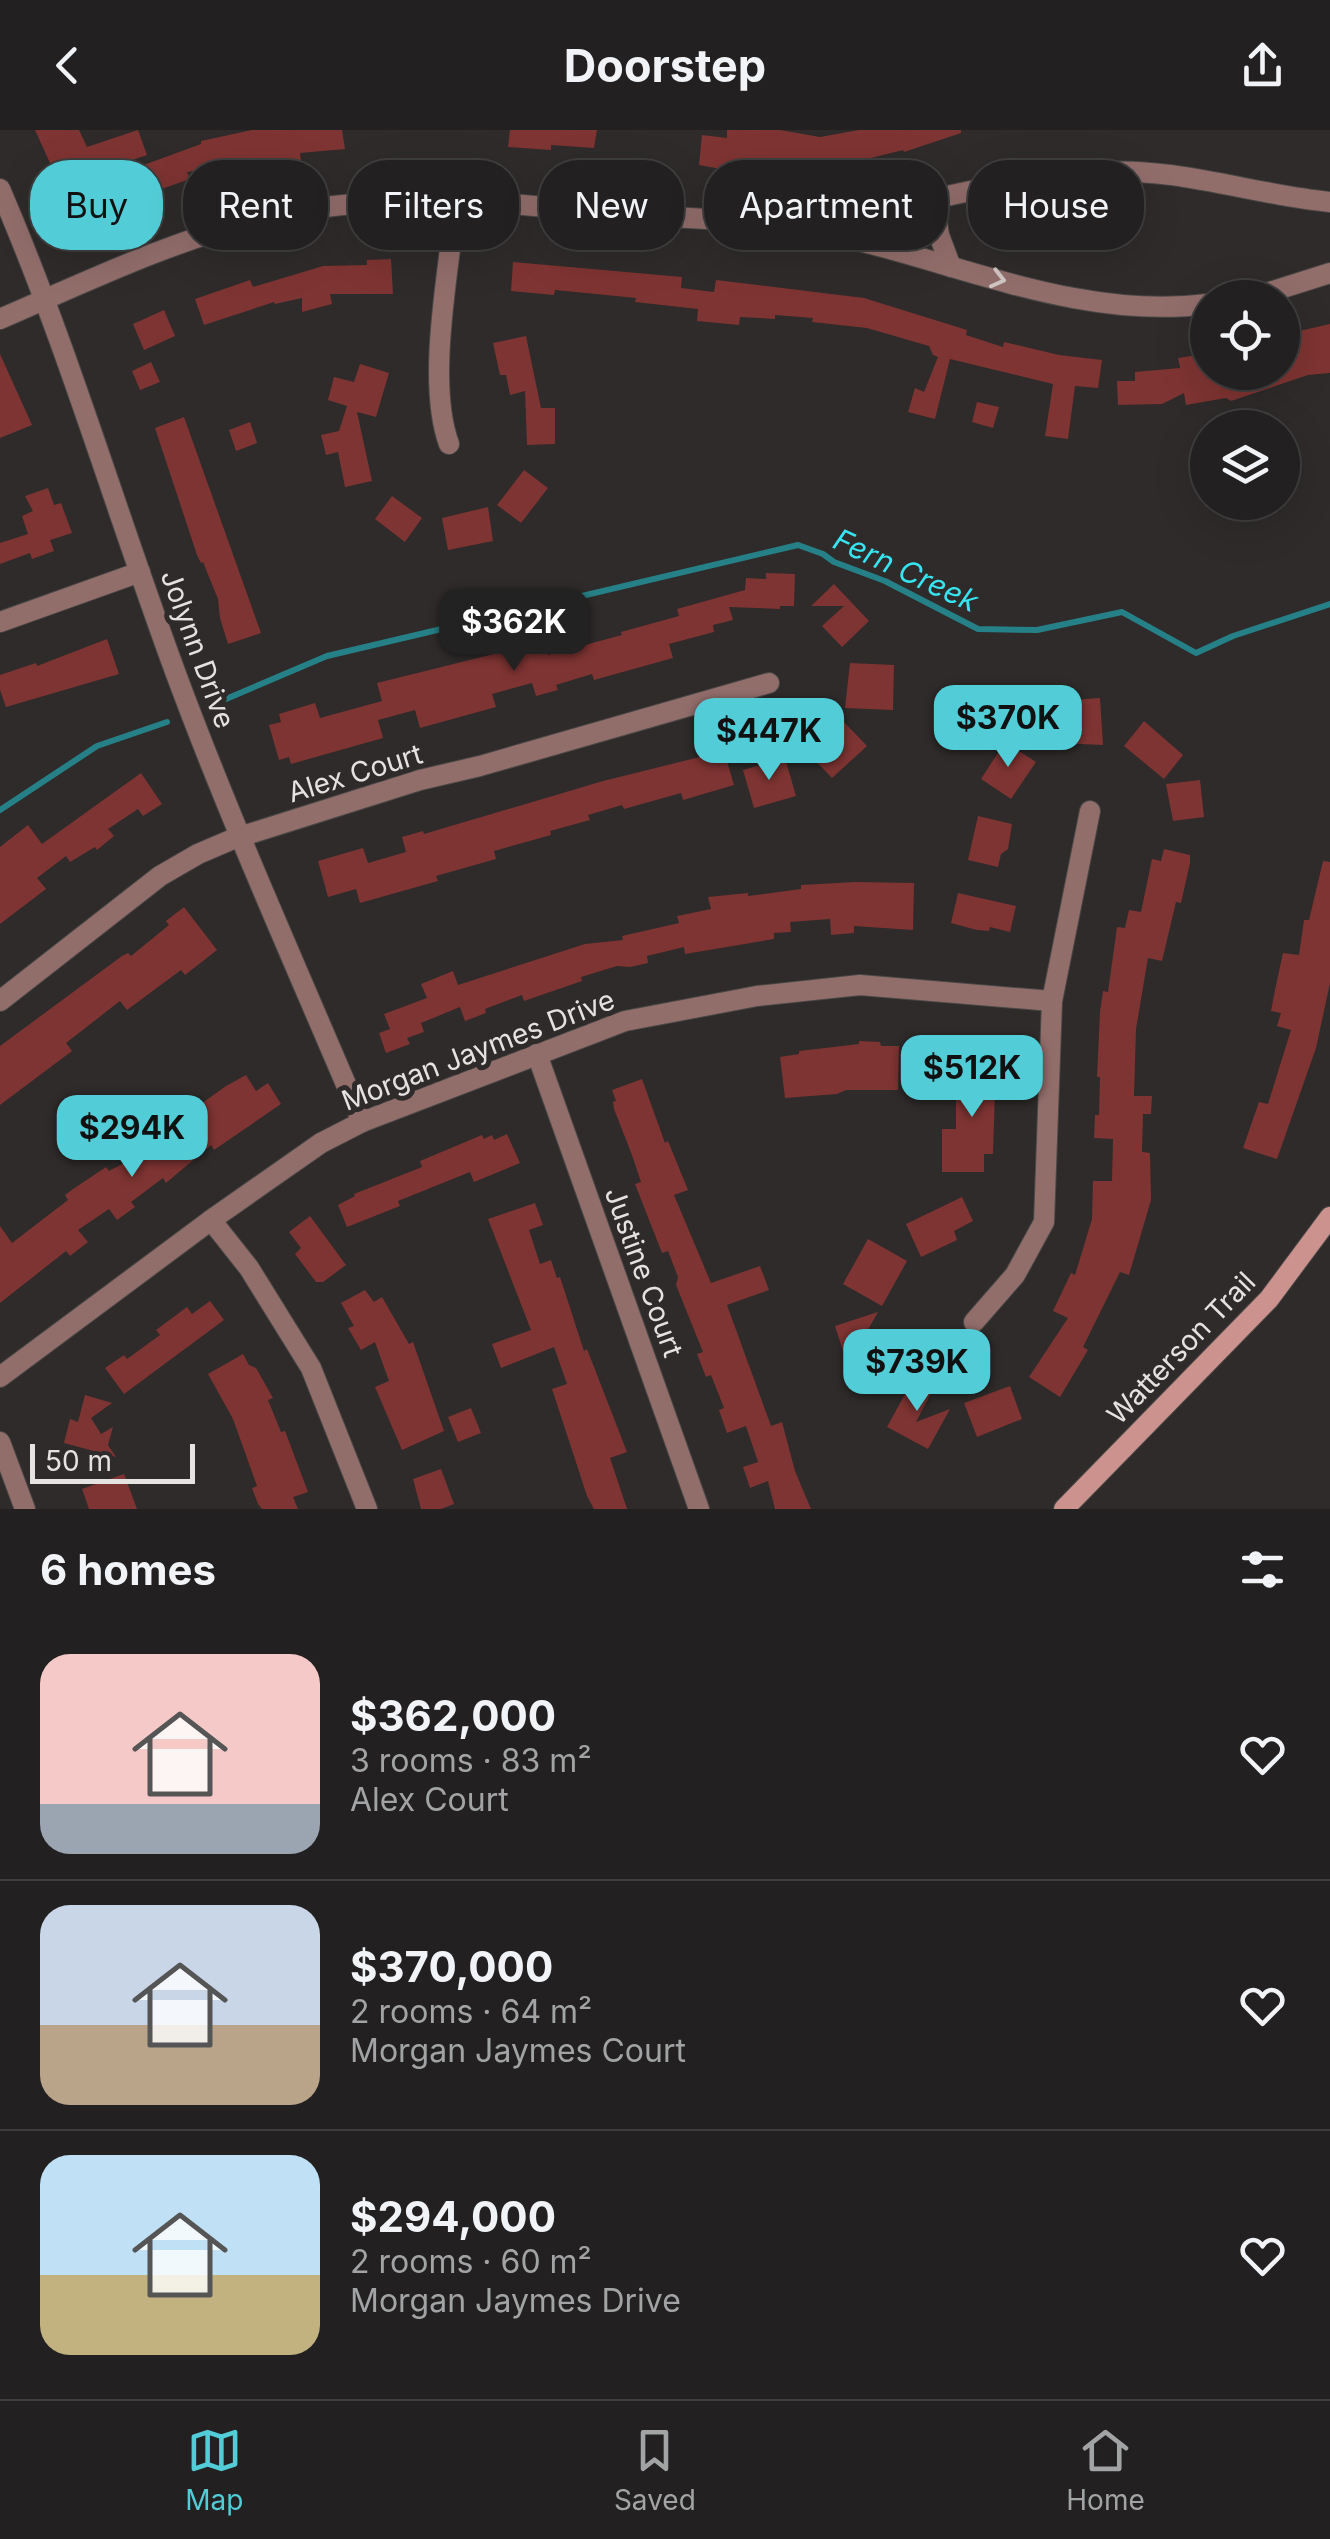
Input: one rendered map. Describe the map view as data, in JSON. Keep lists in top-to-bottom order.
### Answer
{
  "streets": {
    "main road": ["Watterson Trail"],
    "street": [
      "Jolynn Drive",
      "Alex Court",
      "Morgan Jaymes Drive",
      "Justine Court"
    ]
  },
  "crossings": [
    ["Jolynn Drive", "Alex Court"],
    ["Jolynn Drive", "Morgan Jaymes Drive"],
    ["Morgan Jaymes Drive", "Justine Court"]
  ],
  "water": ["Fern Creek"],
  "scale_bar": "50 m",
  "page": {
    "header": "Doorstep",
    "chip": [
      "Buy",
      "Rent",
      "Filters",
      "New",
      "Apartment",
      "House"
    ],
    "price": [
      "$362K",
      "$370K",
      "$447K",
      "$512K",
      "$294K",
      "$739K"
    ],
    "scale": "50 m",
    "heading": "6 homes",
    "list": [
      {
        "name": "$362,000",
        "note": "3 rooms · 83 m² · Alex Court"
      },
      {
        "name": "$370,000",
        "note": "2 rooms · 64 m² · Morgan Jaymes Court"
      },
      {
        "name": "$294,000",
        "note": "2 rooms · 60 m² · Morgan Jaymes Drive"
      }
    ],
    "tabs": ["Map", "Saved", "Home"]
  }
}
